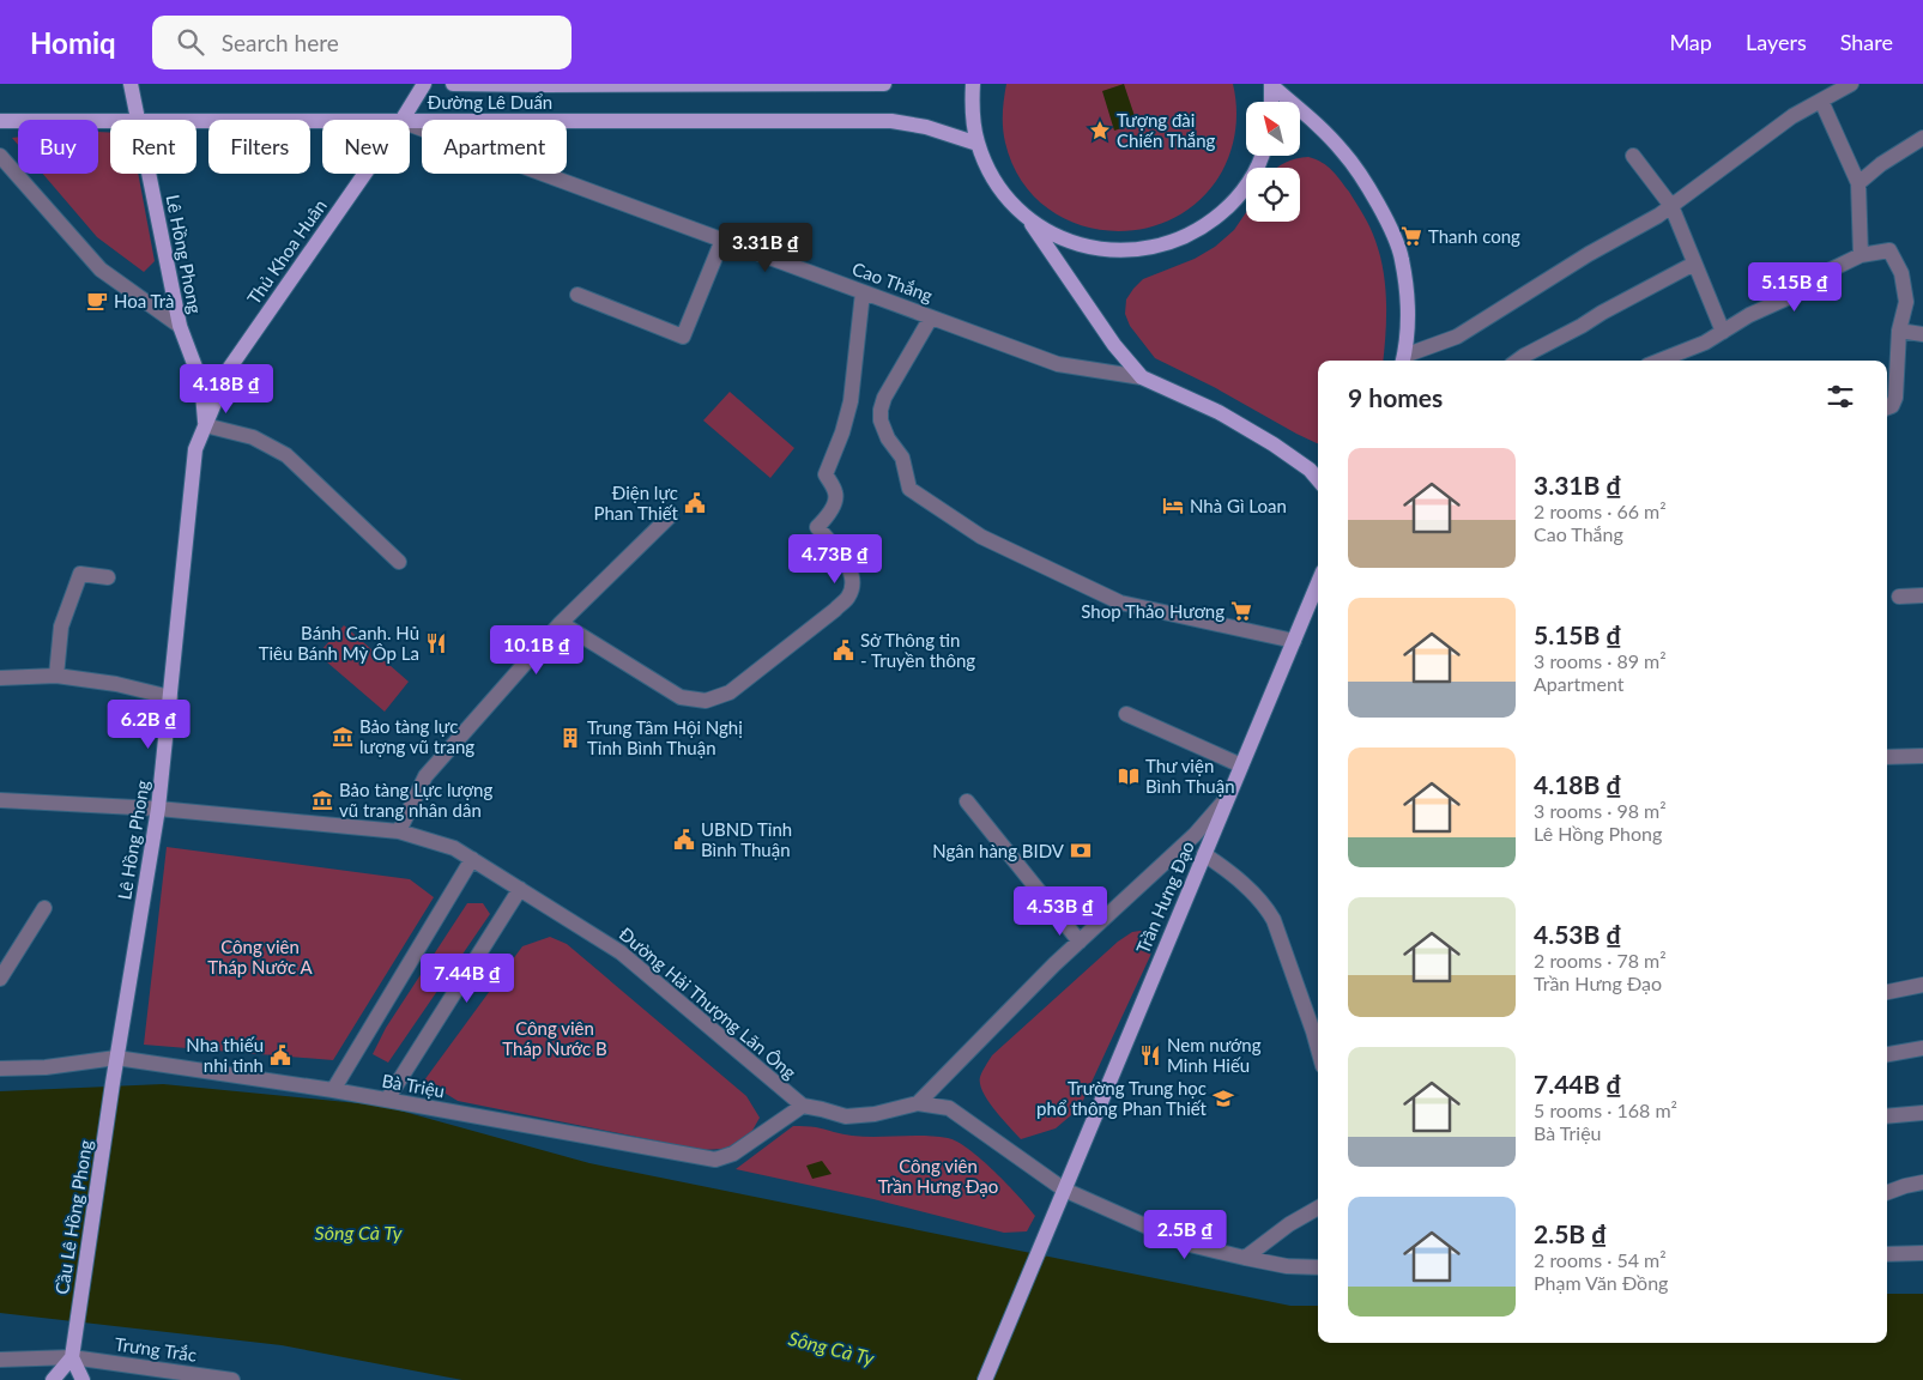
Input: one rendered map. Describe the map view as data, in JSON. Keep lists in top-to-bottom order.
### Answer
{
  "streets": {
    "main road": [
      "Đường Lê Duẩn",
      "Thủ Khoa Huân",
      "Lê Hồng Phong",
      "Cao Thắng",
      "Trần Hưng Đạo",
      "Cầu Lê Hồng Phong"
    ],
    "street": ["Đường Hải Thượng Lãn Ông", "Bà Triệu", "Trưng Trắc"]
  },
  "crossings": [
    ["Thủ Khoa Huân", "Lê Hồng Phong"],
    ["Lê Hồng Phong", "Đường Hải Thượng Lãn Ông"],
    ["Lê Hồng Phong", "Bà Triệu"],
    ["Lê Hồng Phong", "Cầu Lê Hồng Phong"],
    ["Trần Hưng Đạo", "Đường Hải Thượng Lãn Ông"],
    ["Đường Hải Thượng Lãn Ông", "Bà Triệu"],
    ["Cầu Lê Hồng Phong", "Trưng Trắc"]
  ],
  "water": ["Sông Cà Ty"],
  "parks": ["Công viên Tháp Nước A", "Công viên Tháp Nước B", "Công viên Trần Hưng Đạo"],
  "places": {
    "place": ["Tượng đài Chiến Thắng"],
    "supermarket": ["Thanh cong", "Shop Thảo Hương"],
    "cafe": ["Hoa Trà"],
    "public building": [
      "Điện lực Phan Thiết",
      "Sở Thông tin - Truyền thông",
      "UBND Tỉnh Bình Thuận",
      "Nha thiếu nhi tinh"
    ],
    "hotel": ["Nhà Gì Loan"],
    "restaurant": ["Bánh Canh. Hů Tiêu Bánh Mỳ Ôp La", "Nem nướng Minh Hiếu"],
    "museum": ["Bảo tàng lực lượng vũ trang", "Bảo tàng Lực lượng vũ trang nhân dân"],
    "building": ["Trung Tâm Hội Nghị Tỉnh Bình Thuận"],
    "library": ["Thư viện Bình Thuận"],
    "bank": ["Ngân hàng BIDV"],
    "school or university": ["Trường Trung học phổ thông Phan Thiết"]
  },
  "north": "top left",
  "page": {
    "header": "Homiq",
    "search": "Search here",
    "nav": ["Map", "Layers", "Share"],
    "chip": [
      "Buy",
      "Rent",
      "Filters",
      "New",
      "Apartment"
    ],
    "price": [
      "3.31B ₫",
      "5.15B ₫",
      "4.18B ₫",
      "4.73B ₫",
      "10.1B ₫",
      "6.2B ₫",
      "4.53B ₫",
      "7.44B ₫",
      "2.5B ₫"
    ],
    "heading": "9 homes",
    "list": [
      {
        "name": "3.31B ₫",
        "note": "2 rooms · 66 m² · Cao Thắng"
      },
      {
        "name": "5.15B ₫",
        "note": "3 rooms · 89 m² · Apartment"
      },
      {
        "name": "4.18B ₫",
        "note": "3 rooms · 98 m² · Lê Hồng Phong"
      },
      {
        "name": "4.53B ₫",
        "note": "2 rooms · 78 m² · Trần Hưng Đạo"
      },
      {
        "name": "7.44B ₫",
        "note": "5 rooms · 168 m² · Bà Triệu"
      },
      {
        "name": "2.5B ₫",
        "note": "2 rooms · 54 m² · Phạm Văn Đồng"
      }
    ]
  }
}
